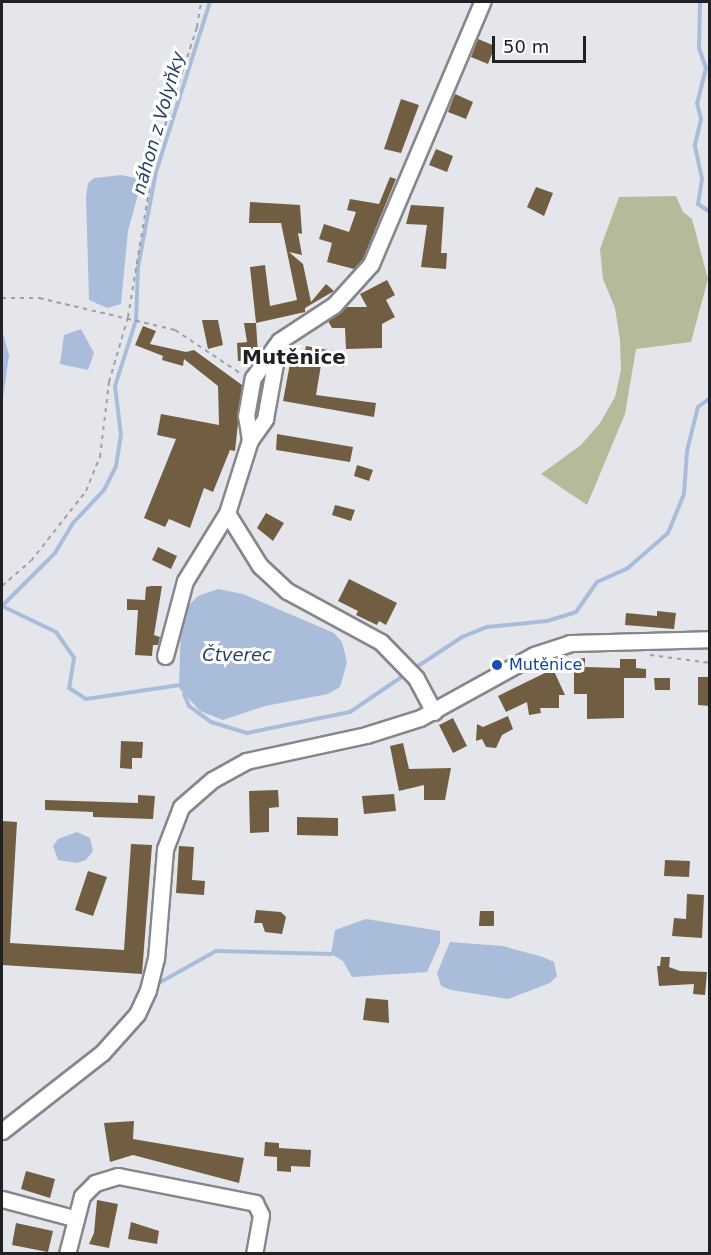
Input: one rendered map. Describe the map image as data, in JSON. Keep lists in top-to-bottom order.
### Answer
{
  "districts": ["Mutěnice"],
  "water": ["náhon z Volyňky", "Čtverec"],
  "places": ["Mutěnice"],
  "scale_bar": "50 m"
}
